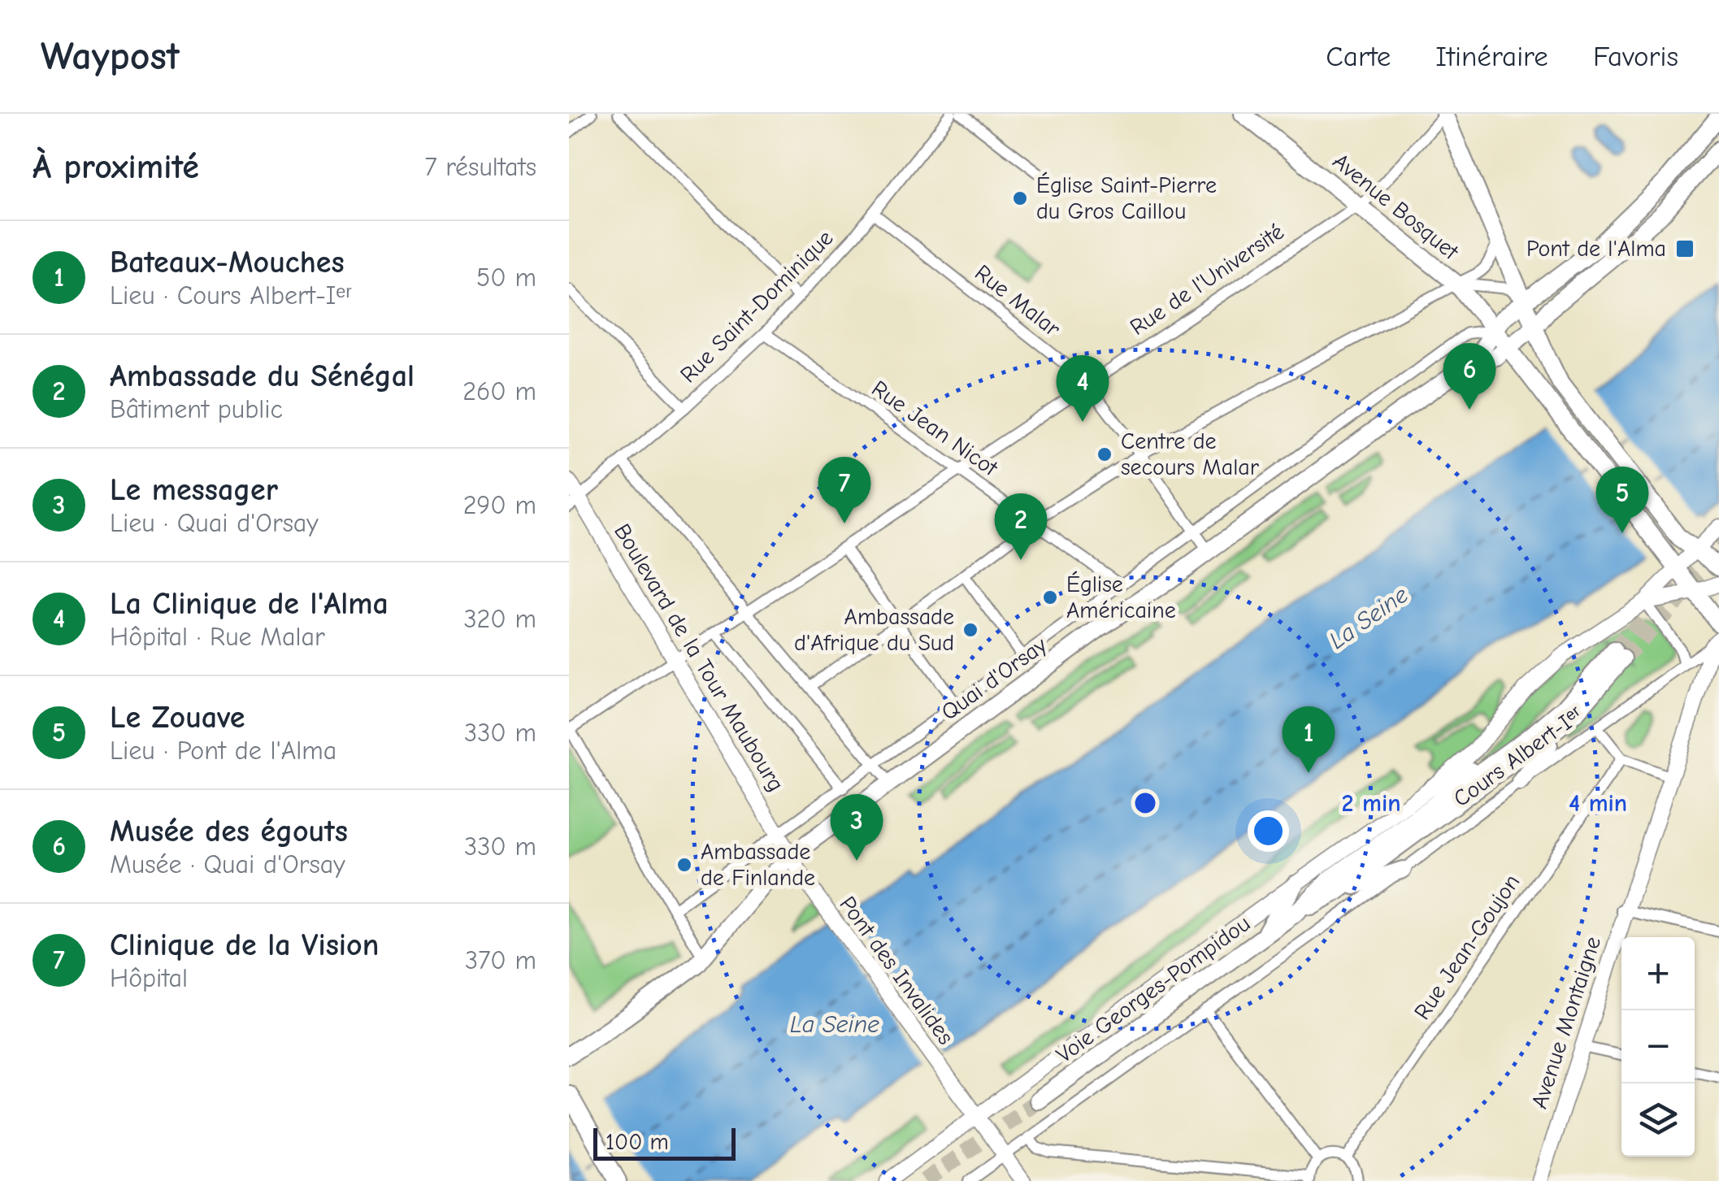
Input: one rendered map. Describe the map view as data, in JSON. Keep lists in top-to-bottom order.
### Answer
{
  "streets": {
    "main road": ["Avenue Bosquet", "Quai d'Orsay", "Voie Georges-Pompidou"],
    "street": [
      "Rue de l'Université",
      "Rue Malar",
      "Rue Saint-Dominique",
      "Rue Jean Nicot",
      "Boulevard de la Tour Maubourg",
      "Cours Albert-Iᵉʳ",
      "Rue Jean-Goujon",
      "Pont des Invalides",
      "Avenue Montaigne"
    ]
  },
  "crossings": [
    ["Avenue Bosquet", "Rue de l'Université"],
    ["Avenue Bosquet", "Quai d'Orsay"],
    ["Rue de l'Université", "Rue Malar"],
    ["Rue de l'Université", "Rue Jean Nicot"],
    ["Rue de l'Université", "Boulevard de la Tour Maubourg"],
    ["Rue Malar", "Rue Saint-Dominique"],
    ["Rue Malar", "Quai d'Orsay"],
    ["Rue Saint-Dominique", "Rue Jean Nicot"],
    ["Rue Saint-Dominique", "Boulevard de la Tour Maubourg"],
    ["Rue Jean Nicot", "Quai d'Orsay"],
    ["Boulevard de la Tour Maubourg", "Quai d'Orsay"],
    ["Boulevard de la Tour Maubourg", "Pont des Invalides"],
    ["Quai d'Orsay", "Pont des Invalides"],
    ["Cours Albert-Iᵉʳ", "Pont des Invalides"],
    ["Cours Albert-Iᵉʳ", "Avenue Montaigne"]
  ],
  "water": ["La Seine"],
  "places": {
    "other": [
      "Église Saint-Pierre du Gros Caillou",
      "Centre de secours Malar",
      "Église Américaine",
      "Ambassade d'Afrique du Sud",
      "Ambassade de Finlande"
    ],
    "transit": ["Pont de l'Alma"]
  },
  "scale_bar": "100 m",
  "page": {
    "header": "Waypost",
    "nav": ["Carte", "Itinéraire", "Favoris"],
    "heading": ["À proximité", "7 résultats"],
    "list": [
      {
        "mark": "1",
        "name": "Bateaux-Mouches",
        "note": "Lieu · Cours Albert-Iᵉʳ",
        "value": "50 m"
      },
      {
        "mark": "2",
        "name": "Ambassade du Sénégal",
        "note": "Bâtiment public",
        "value": "260 m"
      },
      {
        "mark": "3",
        "name": "Le messager",
        "note": "Lieu · Quai d'Orsay",
        "value": "290 m"
      },
      {
        "mark": "4",
        "name": "La Clinique de l'Alma",
        "note": "Hôpital · Rue Malar",
        "value": "320 m"
      },
      {
        "mark": "5",
        "name": "Le Zouave",
        "note": "Lieu · Pont de l'Alma",
        "value": "330 m"
      },
      {
        "mark": "6",
        "name": "Musée des égouts",
        "note": "Musée · Quai d'Orsay",
        "value": "330 m"
      },
      {
        "mark": "7",
        "name": "Clinique de la Vision",
        "note": "Hôpital",
        "value": "370 m"
      }
    ],
    "pins": [
      "6",
      "4",
      "7",
      "5",
      "2",
      "1",
      "3"
    ],
    "map_buttons": ["+", "−"],
    "scale": "100 m"
  },
  "rings": ["2 min", "4 min"]
}
